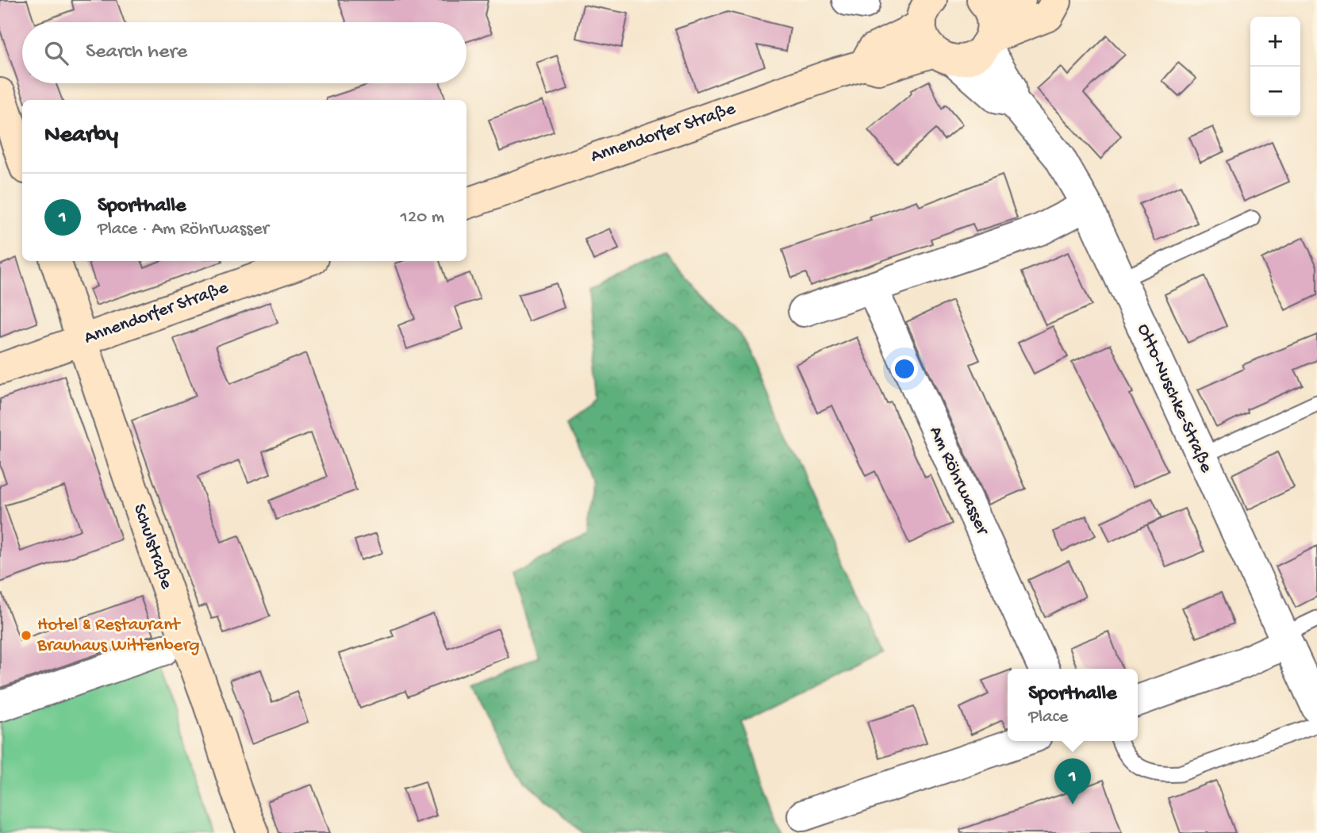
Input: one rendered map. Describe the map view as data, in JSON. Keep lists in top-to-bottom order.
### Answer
{
  "streets": {
    "main road": ["Annendorfer Straße", "Schulstraße"],
    "street": ["Otto-Nuschke-Straße", "Am Röhrwasser"]
  },
  "crossings": [
    ["Annendorfer Straße", "Otto-Nuschke-Straße"],
    ["Annendorfer Straße", "Schulstraße"]
  ],
  "places": ["Hotel & Restaurant Brauhaus Wittenberg"],
  "page": {
    "map_buttons": ["+", "−"],
    "search": "Search here",
    "heading": "Nearby",
    "list": [
      {
        "mark": "1",
        "name": "Sporthalle",
        "note": "Place · Am Röhrwasser",
        "value": "120 m"
      }
    ],
    "popup": ["Sporthalle", "Place"],
    "pins": "1"
  }
}
